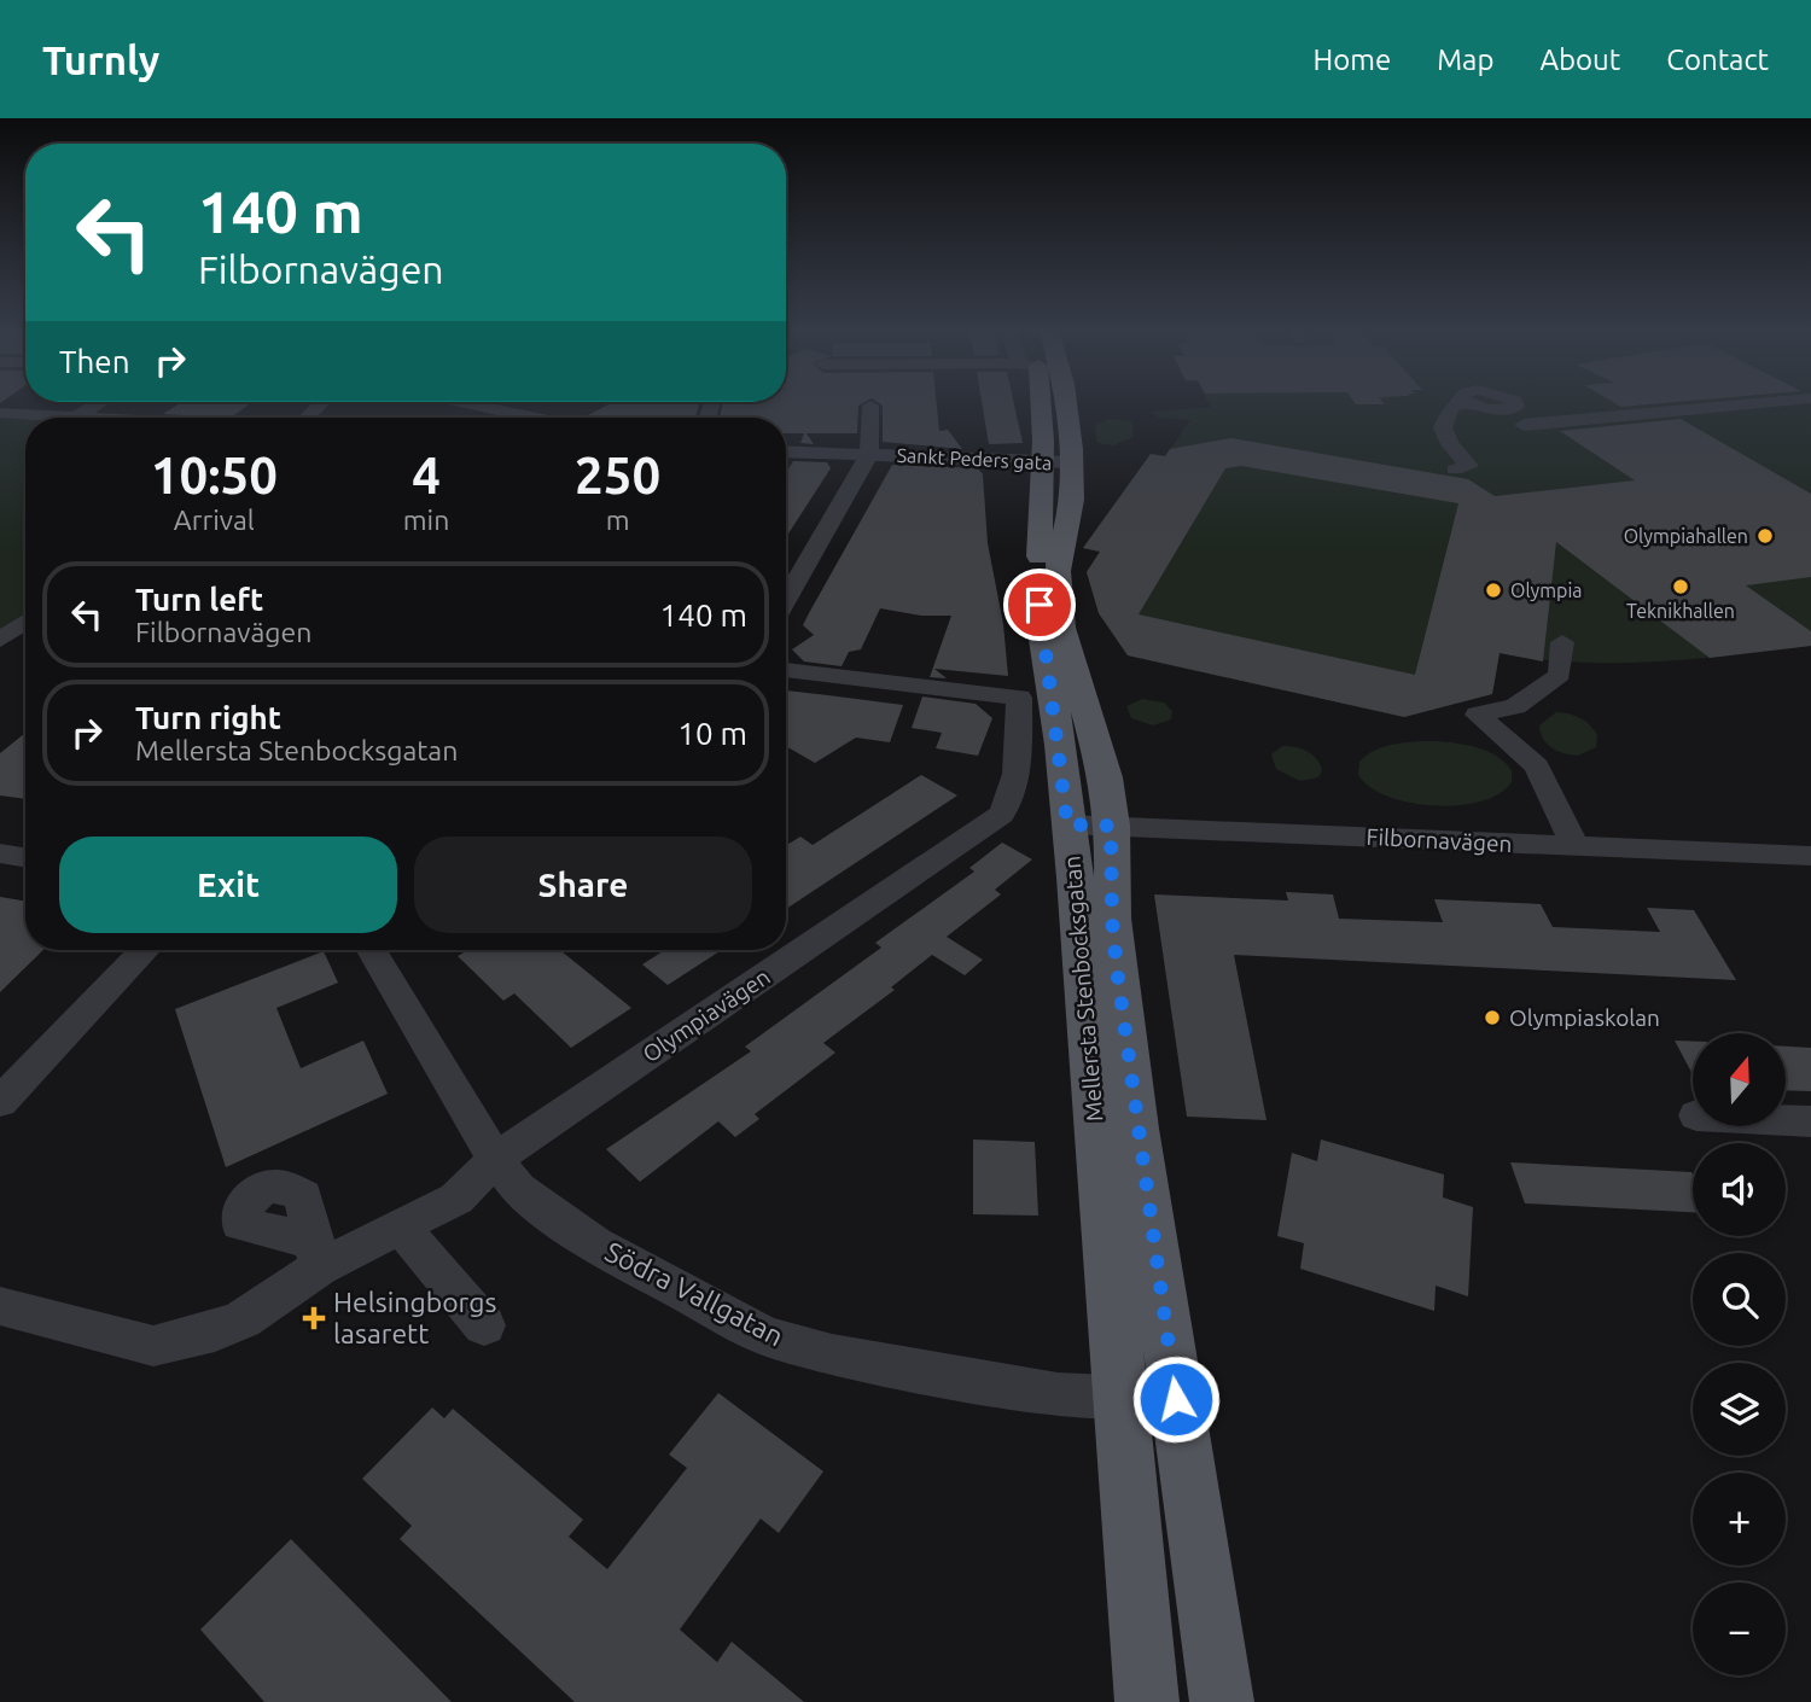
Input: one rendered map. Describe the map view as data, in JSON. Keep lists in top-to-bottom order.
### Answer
{
  "streets": {
    "main road": ["Mellersta Stenbocksgatan"],
    "street": [
      "Sankt Peders gata",
      "Filbornavägen",
      "Olympiavägen",
      "Södra Vallgatan"
    ]
  },
  "crossings": [
    ["Sankt Peders gata", "Mellersta Stenbocksgatan"],
    ["Filbornavägen", "Mellersta Stenbocksgatan"],
    ["Mellersta Stenbocksgatan", "Södra Vallgatan"],
    ["Olympiavägen", "Södra Vallgatan"]
  ],
  "places": {
    "other": [
      "Olympiahallen",
      "Teknikhallen",
      "Olympia",
      "Olympiaskolan"
    ],
    "health": ["Helsingborgs lasarett"]
  },
  "north": "top",
  "page": {
    "header": "Turnly",
    "nav": [
      "Home",
      "Map",
      "About",
      "Contact"
    ],
    "turn": ["140 m", "Filbornavägen"],
    "then": "Then",
    "eta": [
      "10:50",
      "Arrival",
      "4",
      "min",
      "250",
      "m"
    ],
    "list": [
      {
        "name": "Turn left",
        "note": "Filbornavägen",
        "value": "140 m"
      },
      {
        "name": "Turn right",
        "note": "Mellersta Stenbocksgatan",
        "value": "10 m"
      }
    ],
    "buttons": ["Exit", "Share"],
    "map_buttons": ["+", "−"]
  }
}
